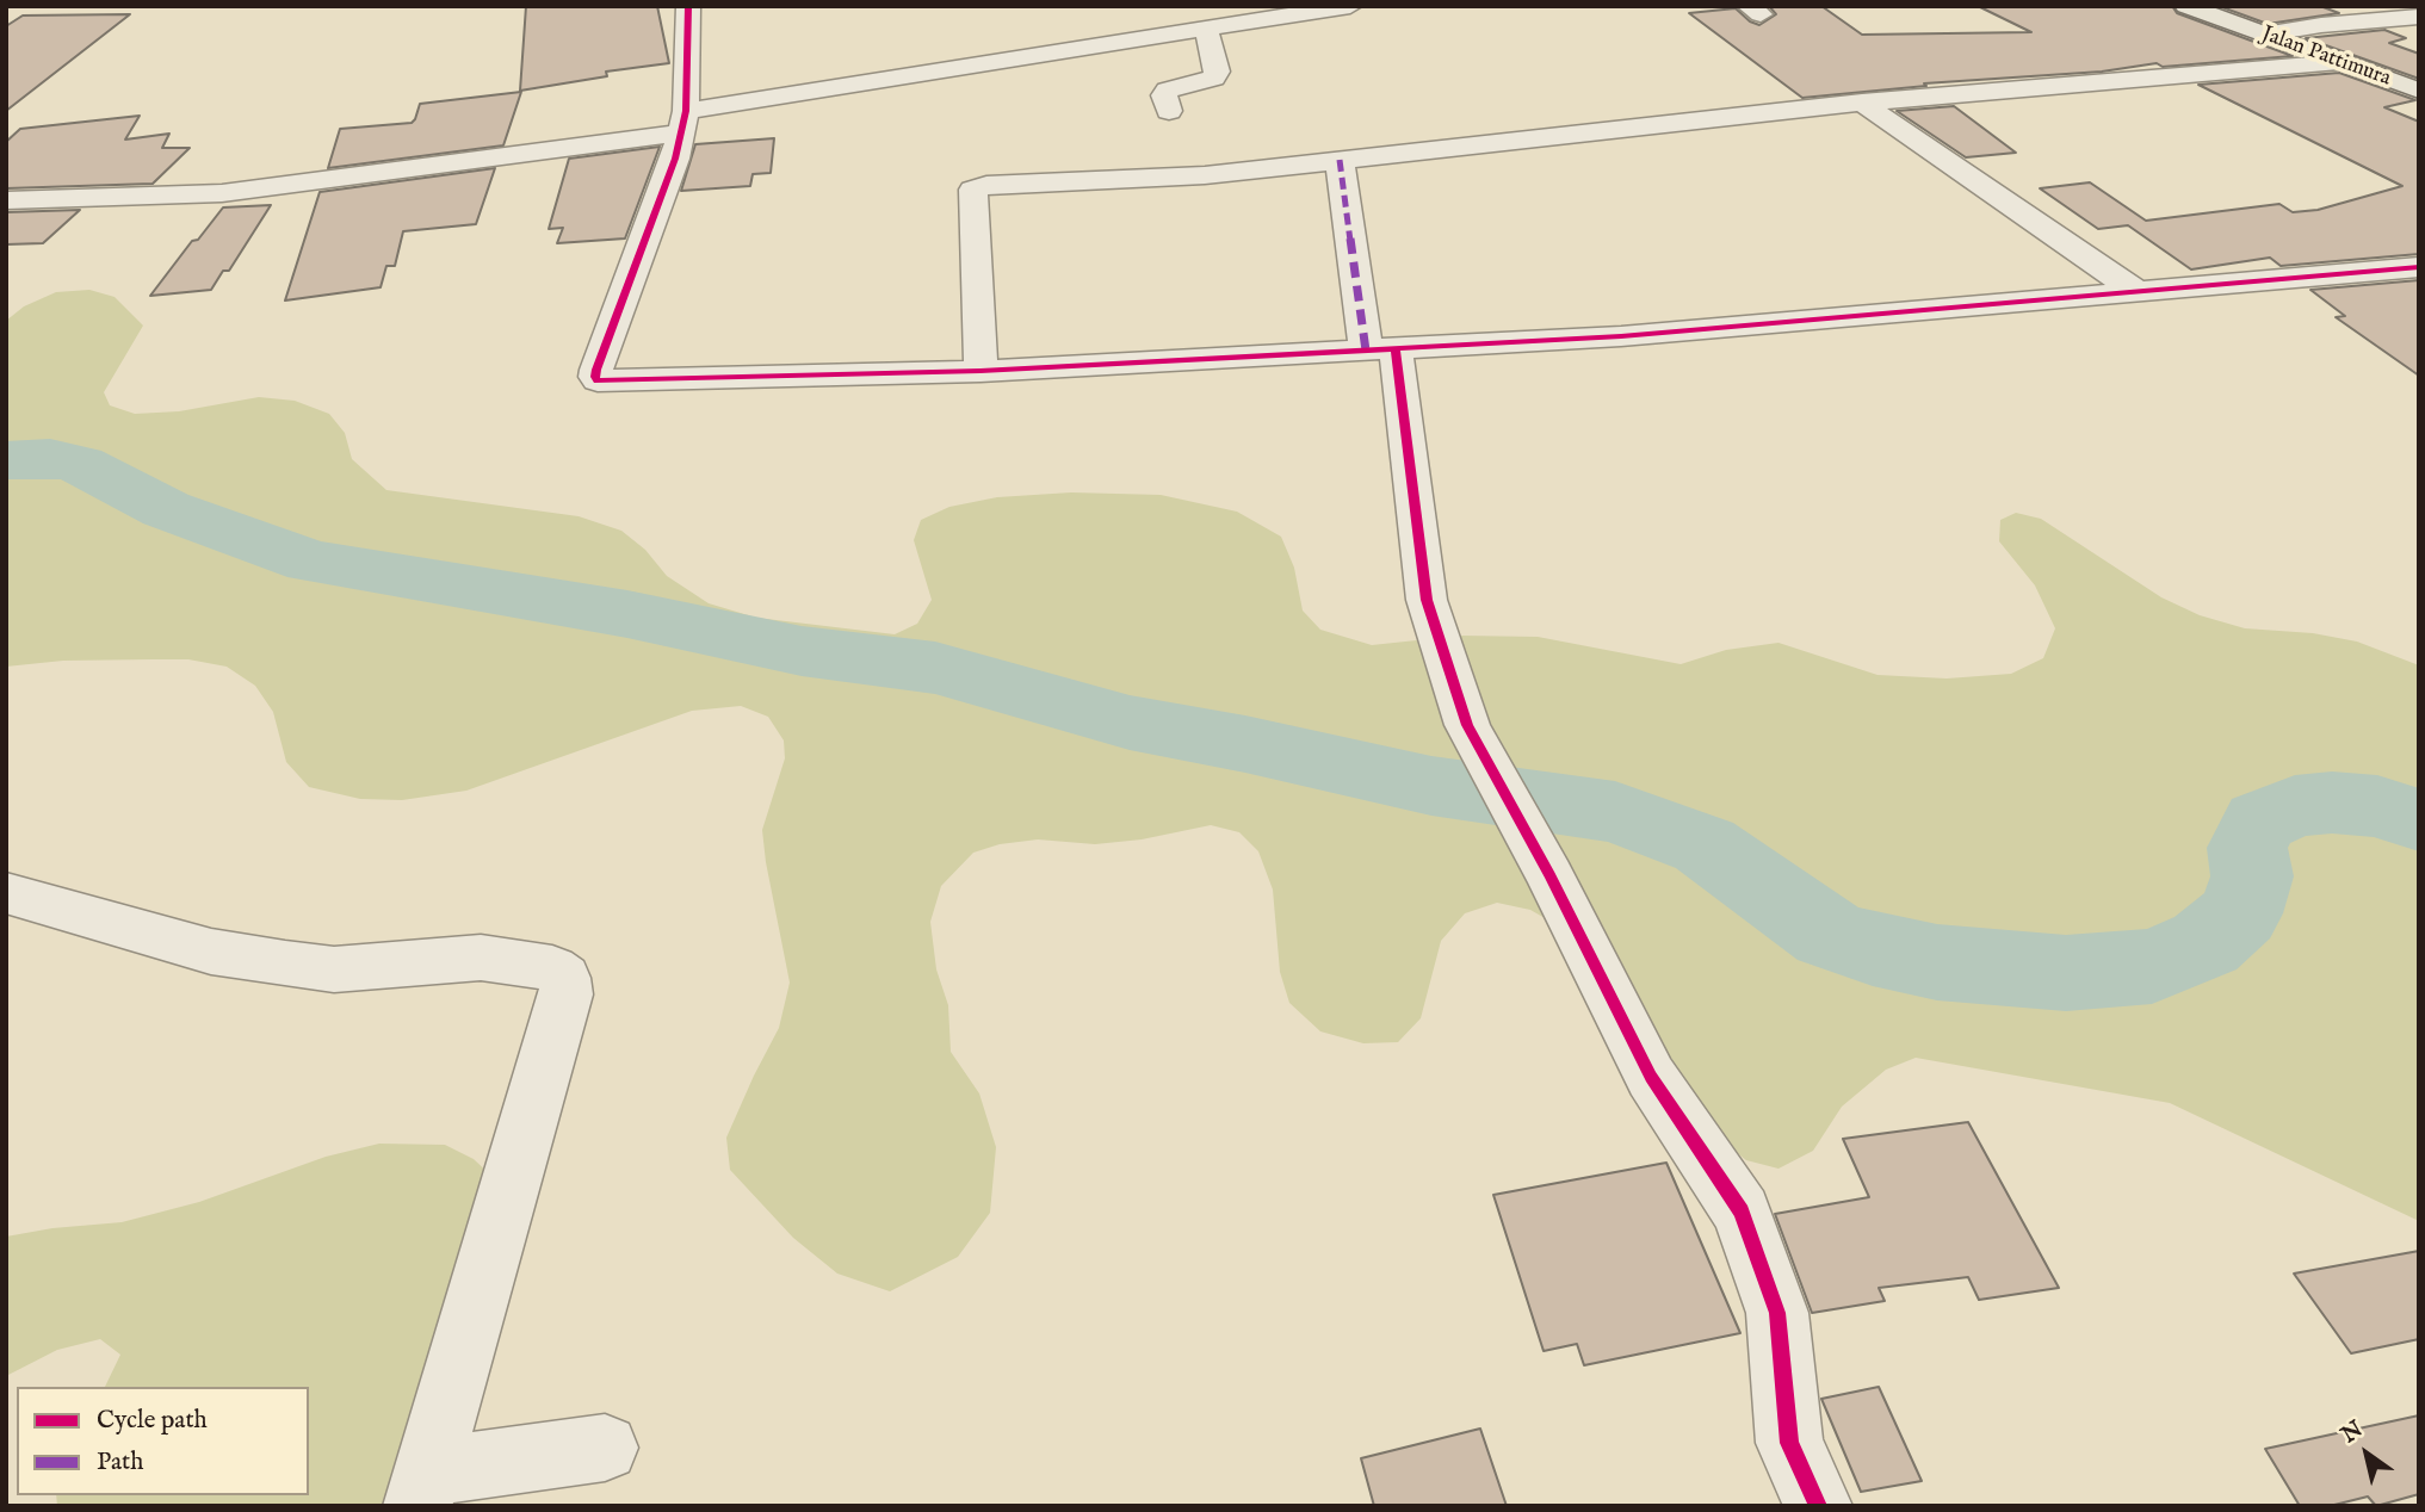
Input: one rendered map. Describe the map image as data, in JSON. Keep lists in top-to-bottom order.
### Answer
{
  "streets": {
    "main road": ["Jalan Pattimura"]
  },
  "legend": ["Cycle path", "Path"],
  "north": "top left"
}
